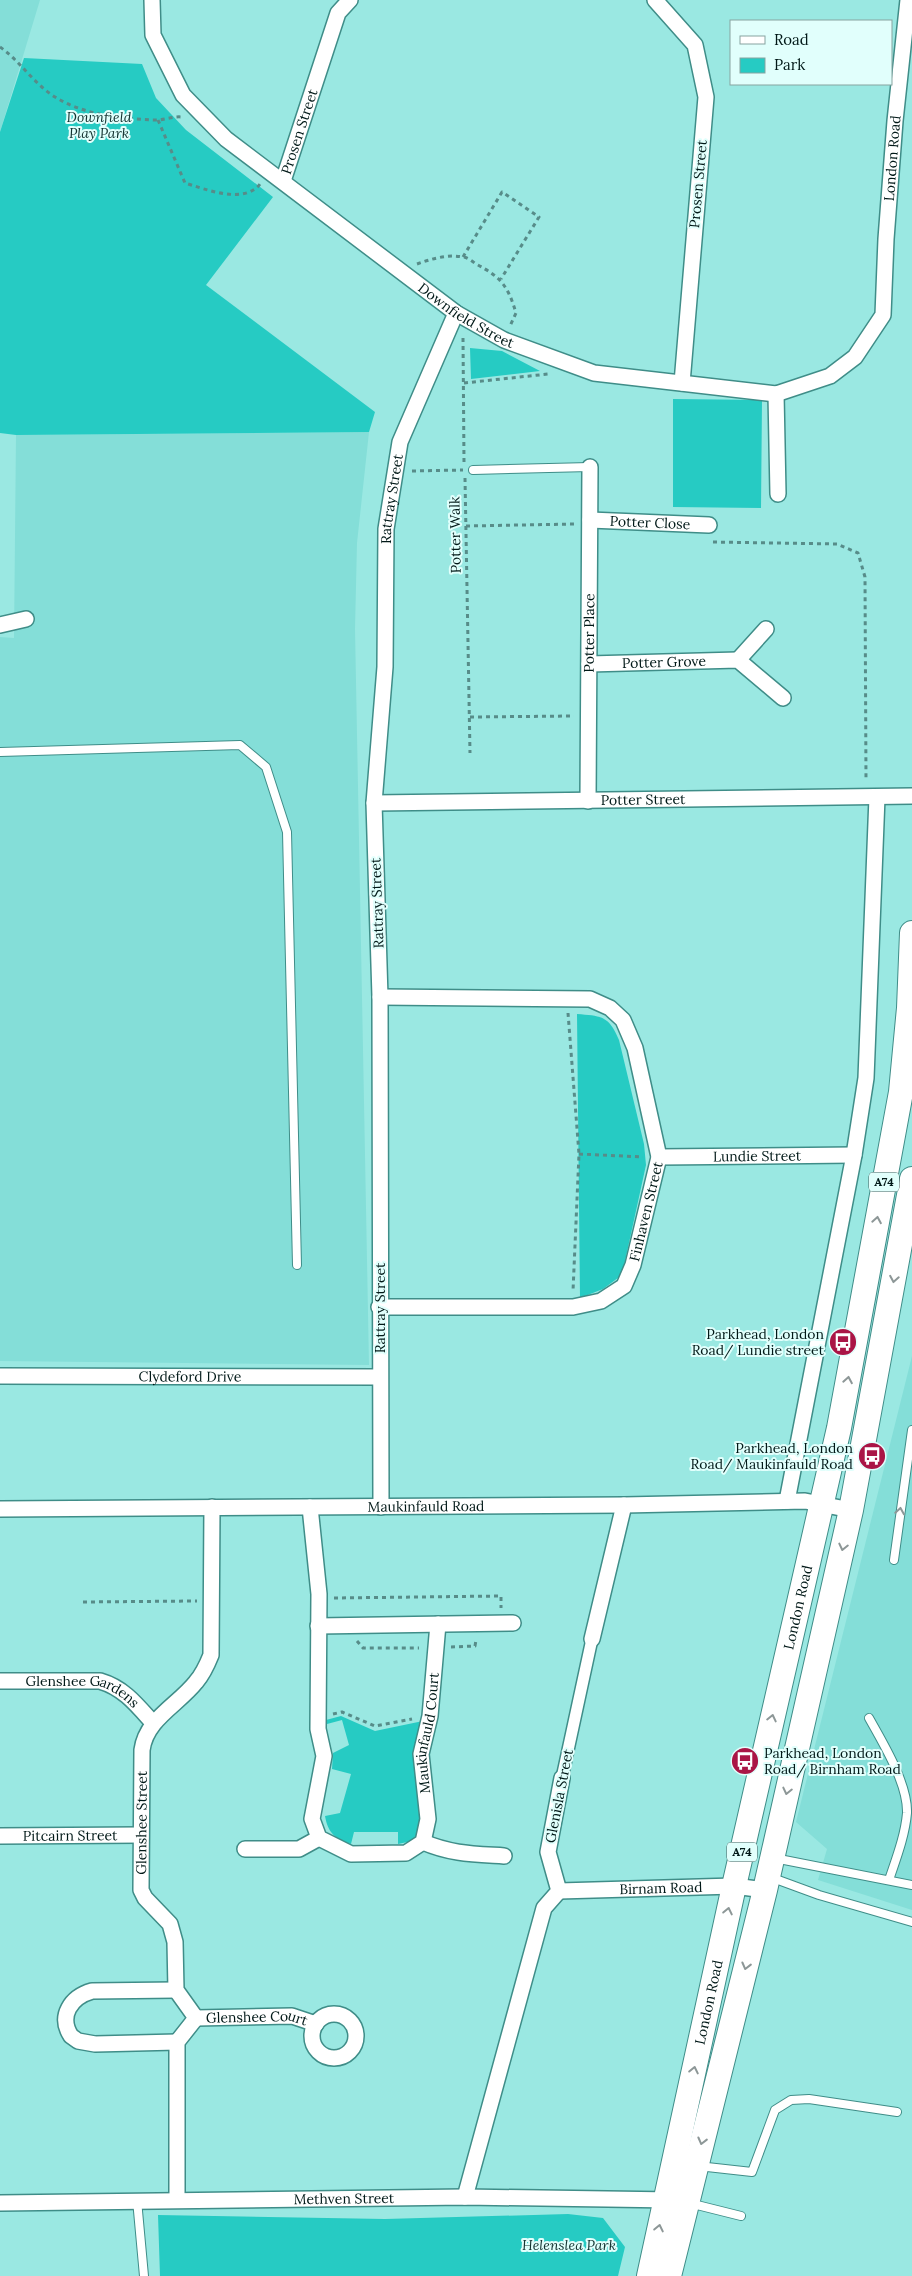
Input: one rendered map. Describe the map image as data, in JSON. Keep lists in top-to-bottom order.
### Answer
{
  "streets": {
    "main road": ["London Road", "A74"],
    "street": [
      "Prosen Street",
      "Downfield Street",
      "Rattray Street",
      "Potter Close",
      "Potter Place",
      "Potter Grove",
      "Potter Street",
      "Lundie Street",
      "Finhaven Street",
      "Clydeford Drive",
      "Maukinfauld Road",
      "Glenshee Gardens",
      "Maukinfauld Court",
      "Glenisla Street",
      "Glenshee Street",
      "Pitcairn Street",
      "Birnam Road",
      "Glenshee Court",
      "Methven Street"
    ],
    "path": ["Potter Walk"]
  },
  "crossings": [
    ["Prosen Street", "Downfield Street"],
    ["London Road", "Downfield Street"],
    ["London Road", "Maukinfauld Road"],
    ["London Road", "Birnam Road"],
    ["London Road", "Methven Street"],
    ["Downfield Street", "Rattray Street"],
    ["Downfield Street", "Potter Walk"],
    ["Rattray Street", "Potter Walk"],
    ["Rattray Street", "Potter Street"],
    ["Rattray Street", "Finhaven Street"],
    ["Rattray Street", "Clydeford Drive"],
    ["Rattray Street", "Maukinfauld Road"],
    ["Potter Close", "Potter Place"],
    ["Potter Place", "Potter Grove"],
    ["Potter Place", "Potter Street"],
    ["Lundie Street", "Finhaven Street"],
    ["Maukinfauld Road", "Glenisla Street"],
    ["Maukinfauld Road", "Glenshee Street"],
    ["Glenshee Gardens", "Glenshee Street"],
    ["Glenisla Street", "Birnam Road"],
    ["Glenshee Street", "Pitcairn Street"]
  ],
  "parks": ["Downfield Play Park", "Helenslea Park"],
  "places": {
    "bus stop": ["Parkhead, London Road/ Lundie street", "Parkhead, London Road/ Maukinfauld Road", "Parkhead, London Road/ Birnham Road"]
  },
  "legend": ["Road", "Park"]
}
